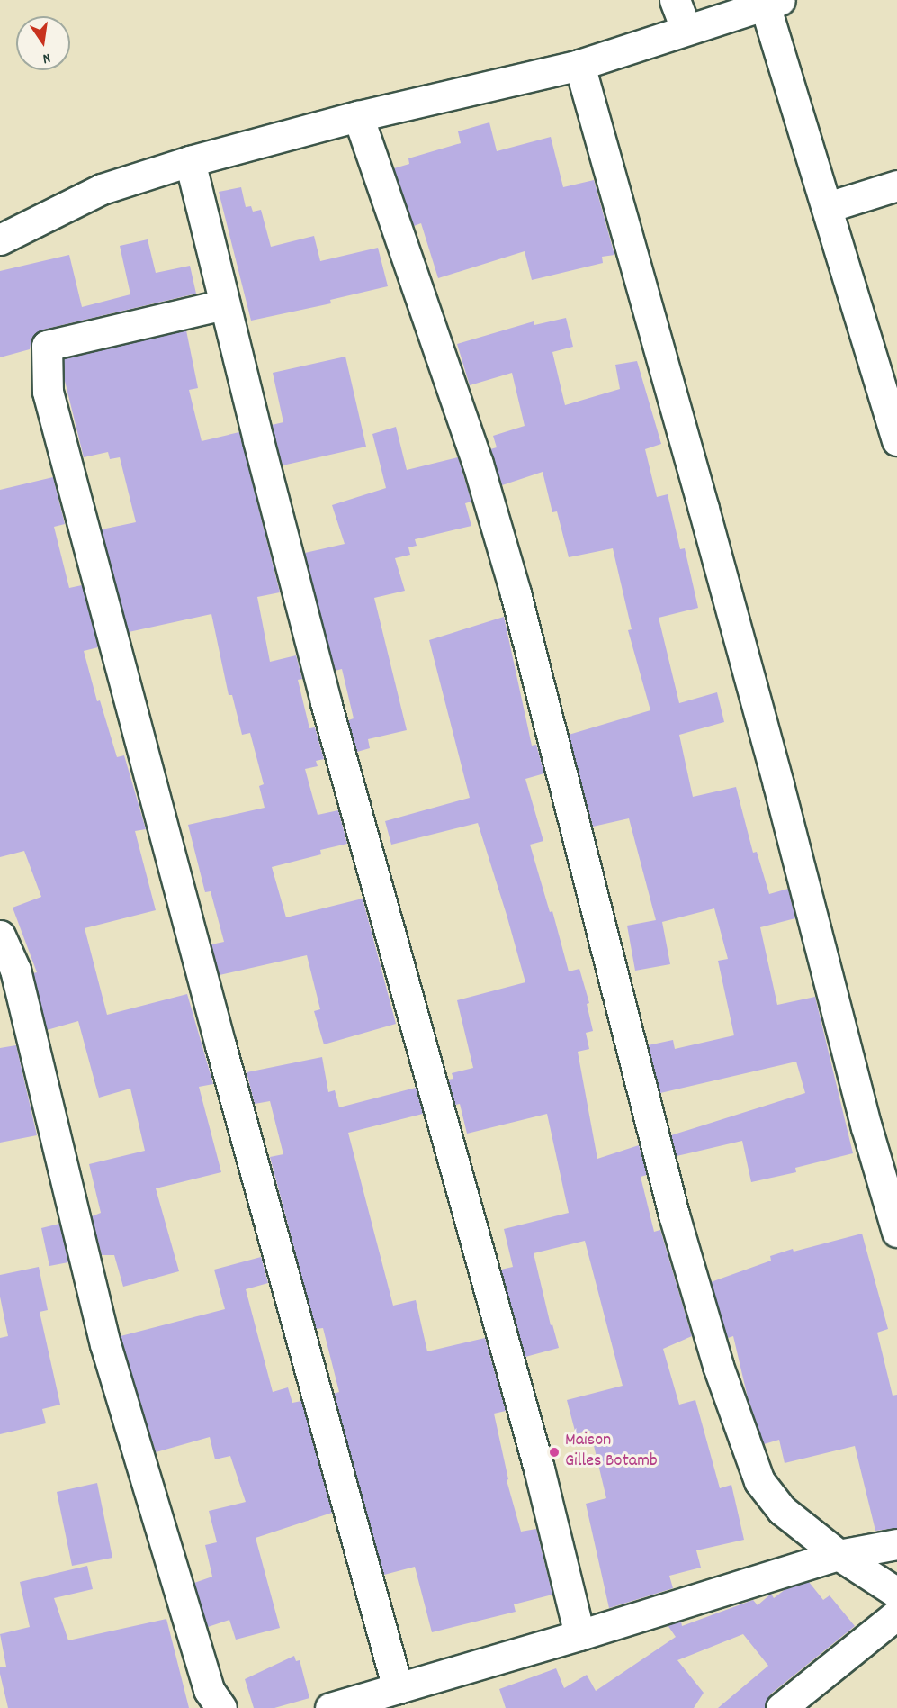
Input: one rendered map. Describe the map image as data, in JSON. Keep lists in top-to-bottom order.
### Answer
{
  "places": ["Maison Gilles Botamb"],
  "north": "bottom"
}
